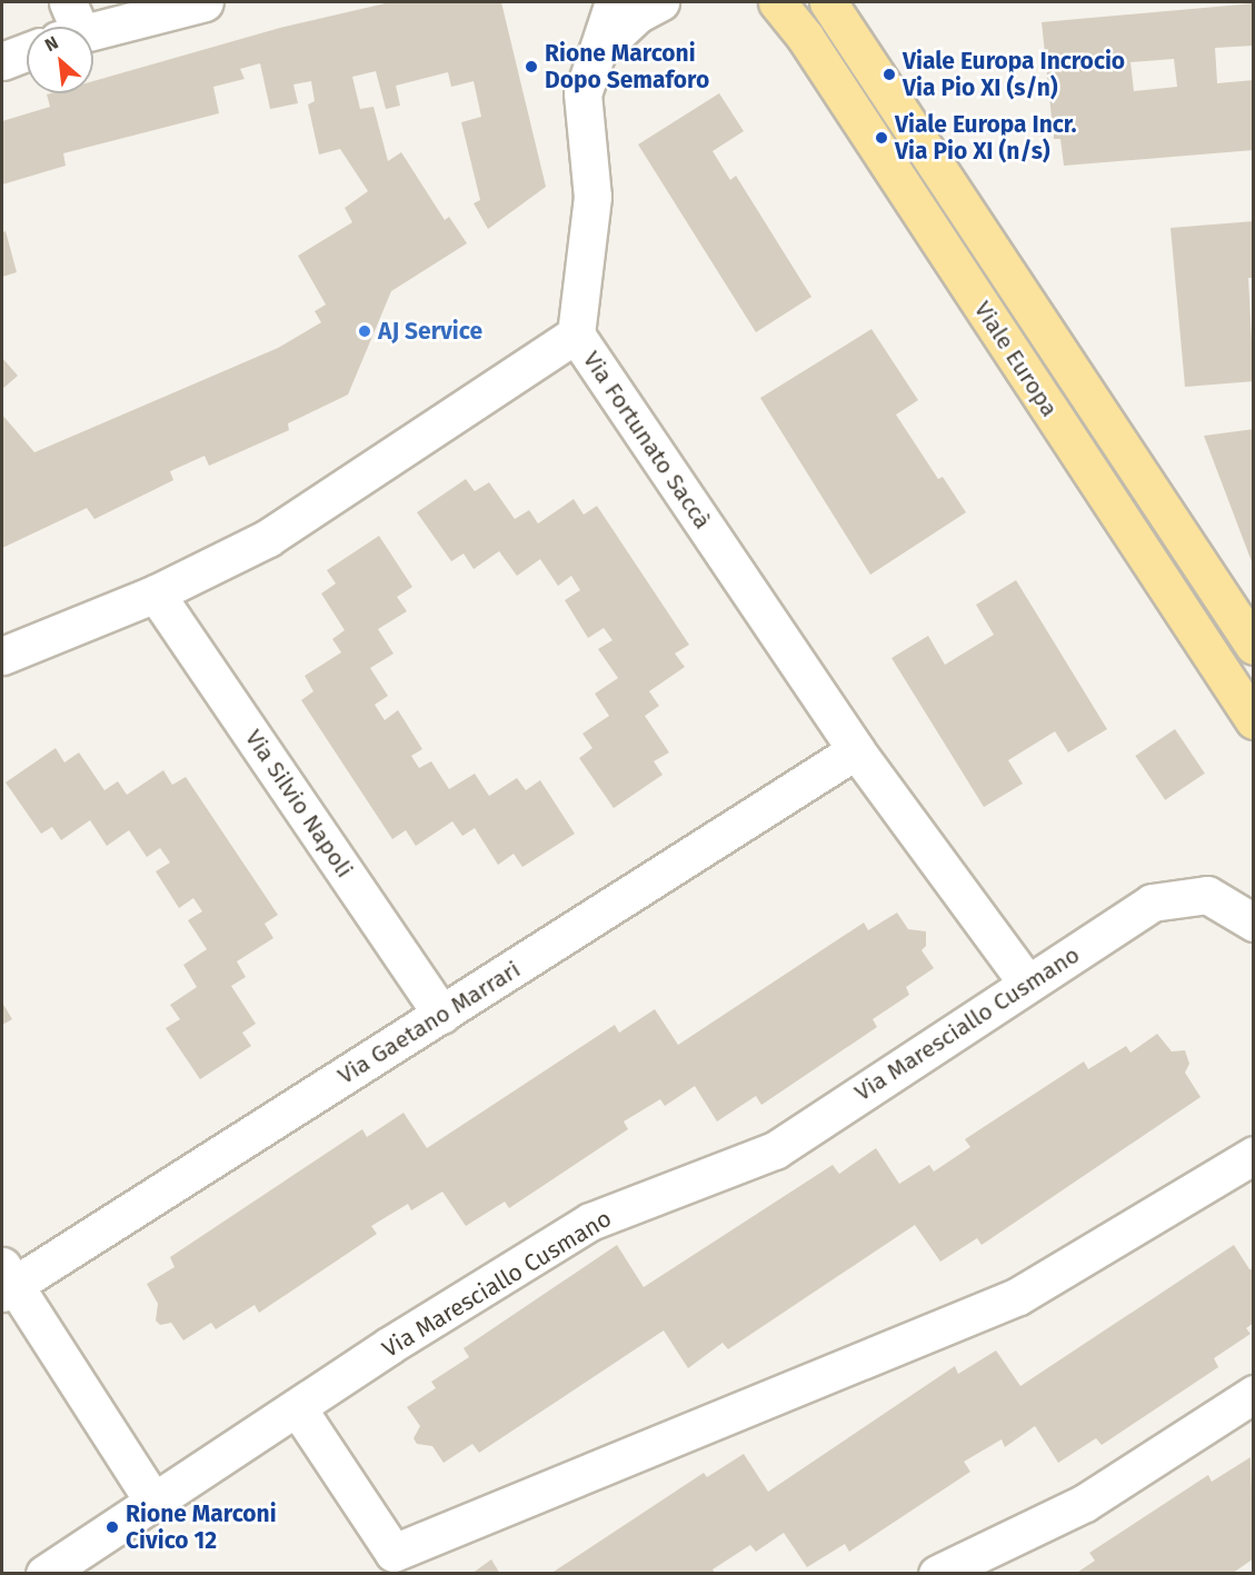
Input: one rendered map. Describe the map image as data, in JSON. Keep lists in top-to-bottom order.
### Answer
{
  "streets": {
    "main road": ["Viale Europa"],
    "street": [
      "Via Fortunato Saccà",
      "Via Silvio Napoli",
      "Via Gaetano Marrari",
      "Via Maresciallo Cusmano"
    ]
  },
  "crossings": [
    ["Via Fortunato Saccà", "Via Gaetano Marrari"],
    ["Via Fortunato Saccà", "Via Maresciallo Cusmano"],
    ["Via Silvio Napoli", "Via Gaetano Marrari"]
  ],
  "places": [
    "Rione Marconi Dopo Semaforo",
    "Viale Europa Incrocio Via Pio XI (s/n)",
    "Viale Europa Incr. Via Pio XI (n/s)",
    "AJ Service",
    "Rione Marconi Civico 12"
  ],
  "north": "top left"
}
